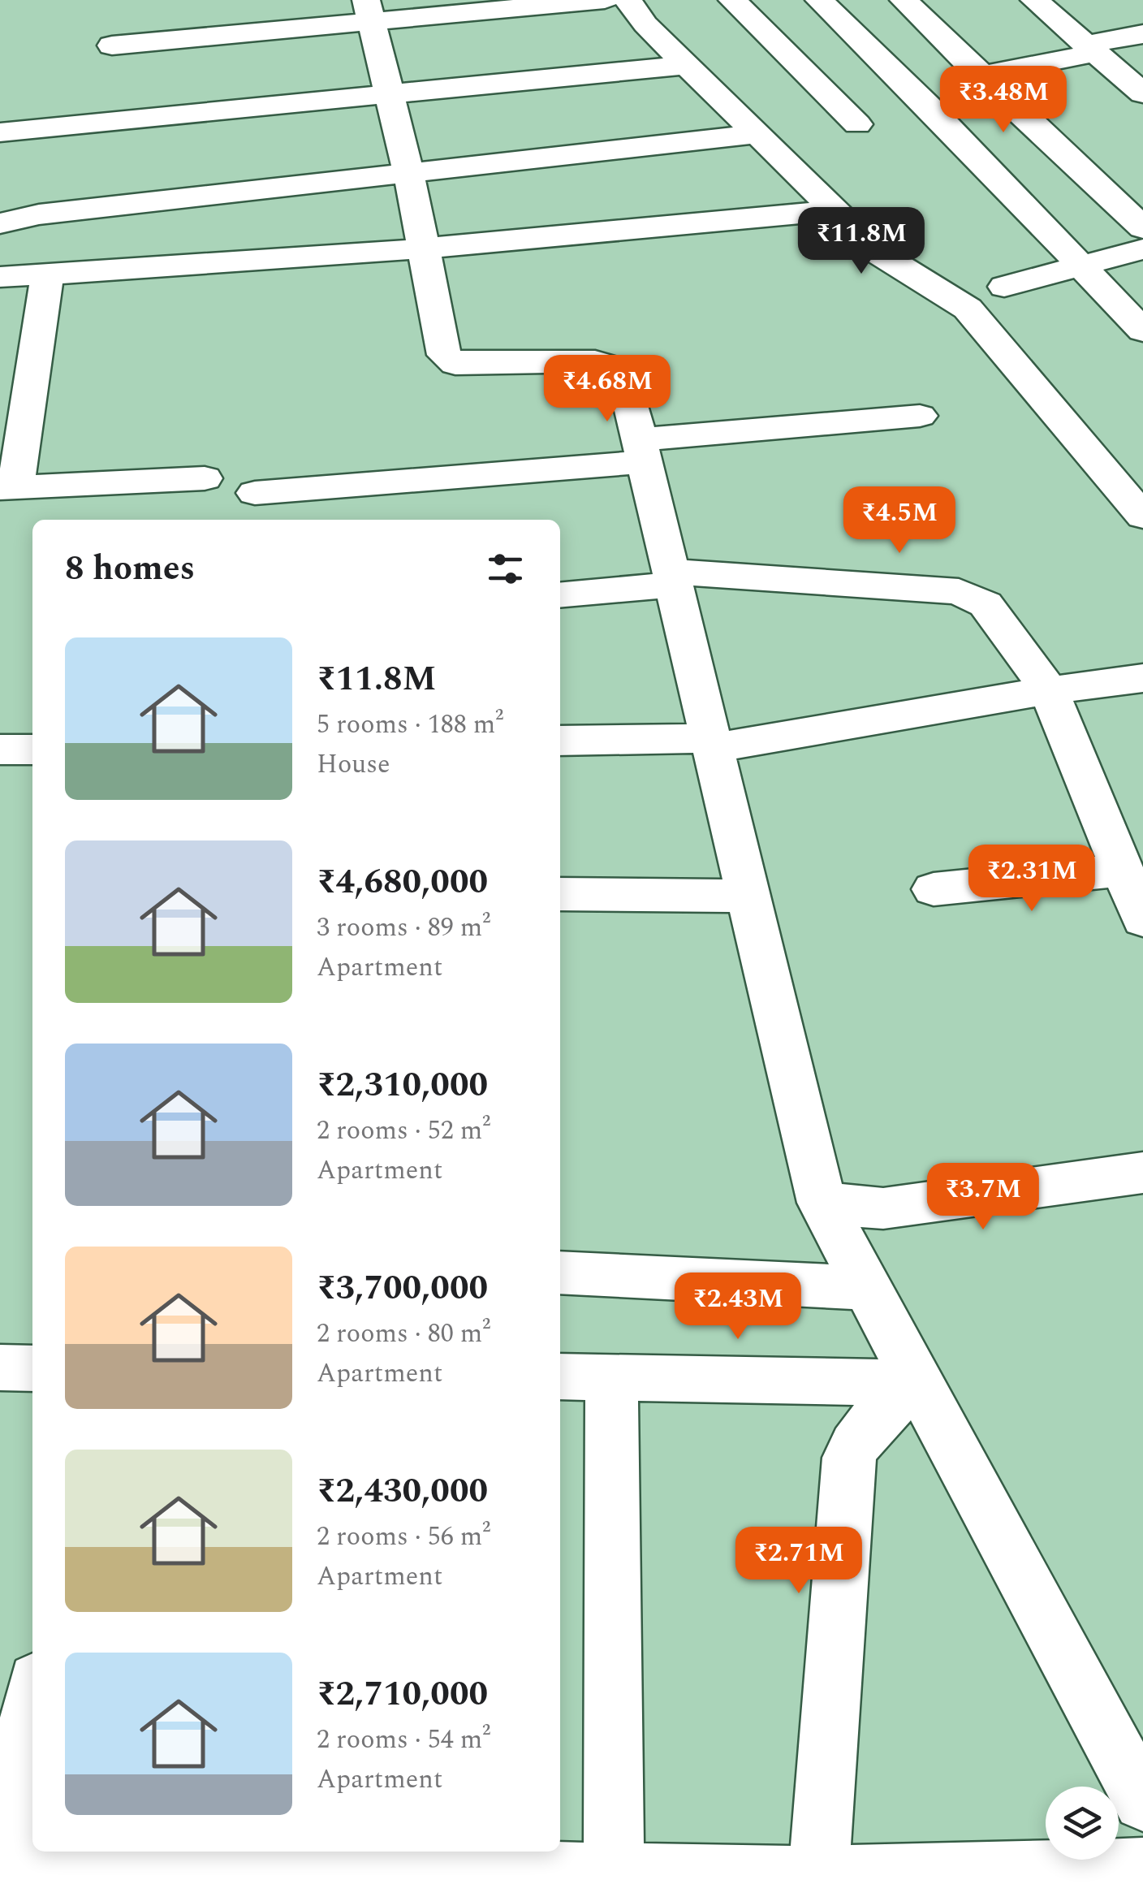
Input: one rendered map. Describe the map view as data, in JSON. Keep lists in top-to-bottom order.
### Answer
{
  "page": {
    "price": [
      "₹3.48M",
      "₹11.8M",
      "₹4.68M",
      "₹4.5M",
      "₹2.31M",
      "₹3.7M",
      "₹2.43M",
      "₹2.71M"
    ],
    "heading": "8 homes",
    "list": [
      {
        "name": "₹11.8M",
        "note": "5 rooms · 188 m² · House"
      },
      {
        "name": "₹4,680,000",
        "note": "3 rooms · 89 m² · Apartment"
      },
      {
        "name": "₹2,310,000",
        "note": "2 rooms · 52 m² · Apartment"
      },
      {
        "name": "₹3,700,000",
        "note": "2 rooms · 80 m² · Apartment"
      },
      {
        "name": "₹2,430,000",
        "note": "2 rooms · 56 m² · Apartment"
      },
      {
        "name": "₹2,710,000",
        "note": "2 rooms · 54 m² · Apartment"
      }
    ]
  }
}
